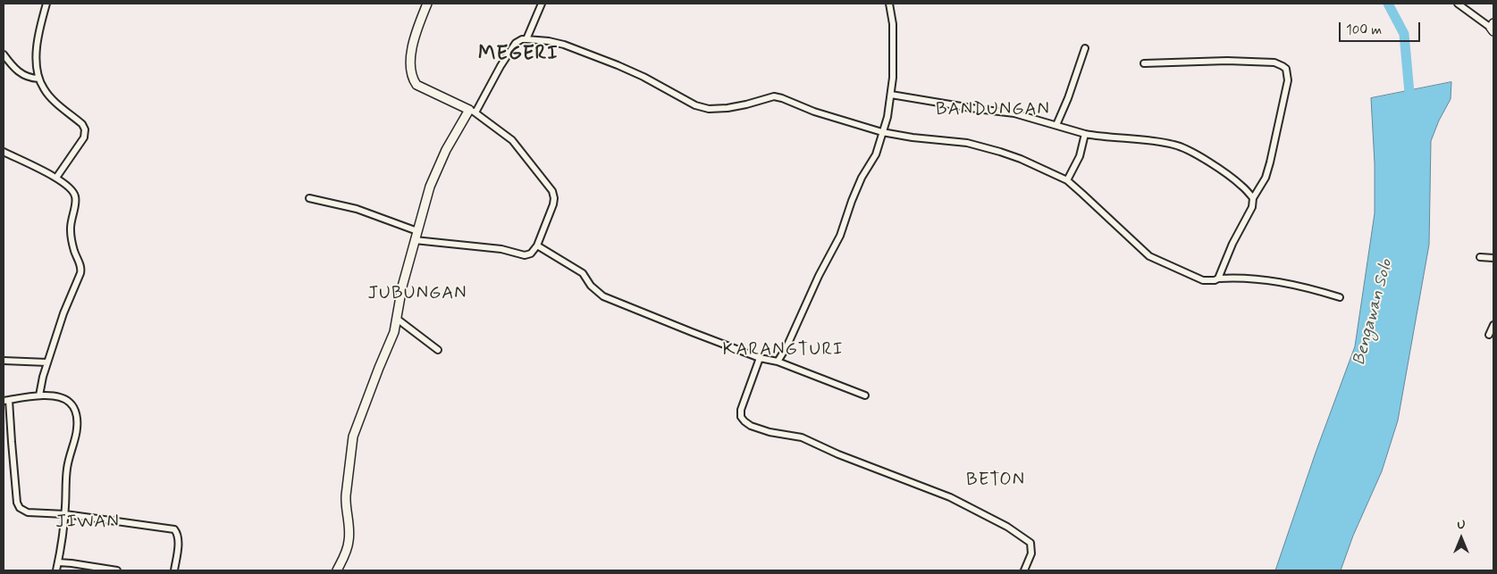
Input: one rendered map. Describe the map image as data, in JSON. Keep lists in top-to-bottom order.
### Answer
{
  "districts": [
    "MEGERI",
    "BANDUNGAN",
    "JUBUNGAN",
    "KARANGTURI",
    "BETON",
    "JIWAN"
  ],
  "water": ["Bengawan Solo"],
  "scale_bar": "100 m",
  "north": "top"
}
